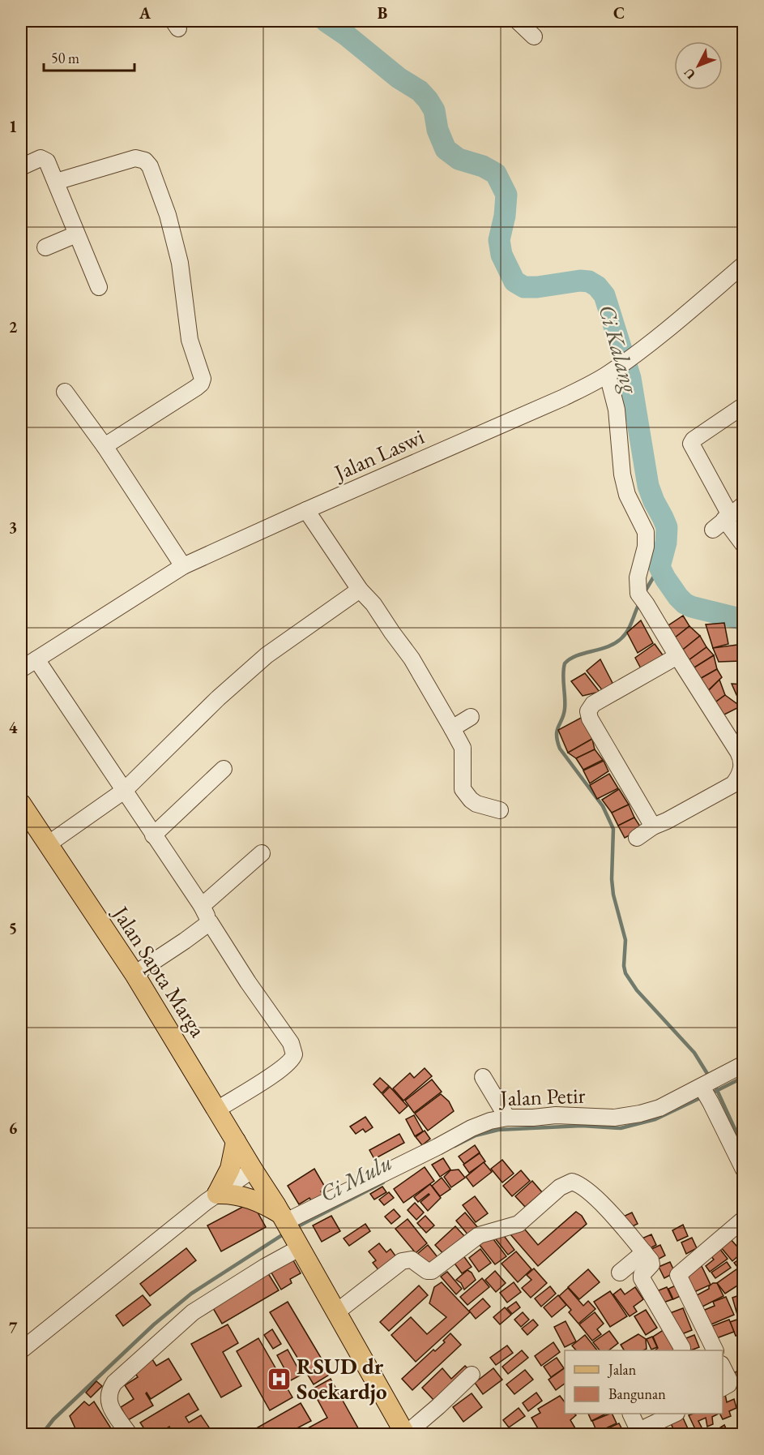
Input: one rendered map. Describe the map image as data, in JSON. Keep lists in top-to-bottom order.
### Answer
{
  "streets": {
    "main road": ["Jalan Sapta Marga"],
    "street": ["Jalan Laswi", "Jalan Petir"]
  },
  "crossings": [
    ["Jalan Sapta Marga", "Jalan Petir"]
  ],
  "water": ["Ci Kalang", "Ci Mulu"],
  "places": {
    "hospital": ["RSUD dr Soekardjo"]
  },
  "legend": ["Jalan", "Bangunan"],
  "scale_bar": "50 m",
  "north": "bottom left",
  "grid": {
    "columns": ["A", "B", "C"],
    "rows": [
      "1",
      "2",
      "3",
      "4",
      "5",
      "6",
      "7"
    ]
  }
}
